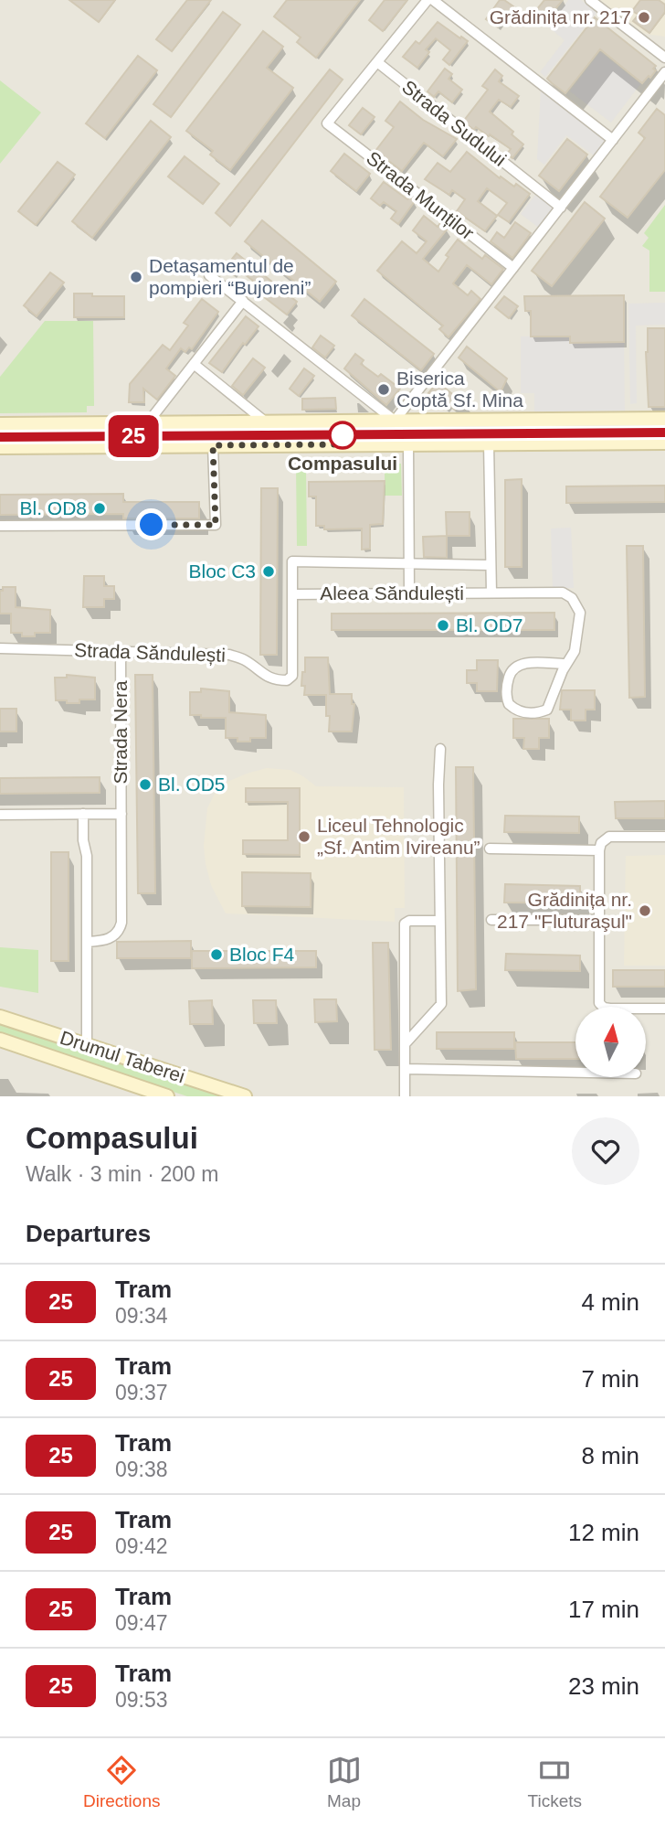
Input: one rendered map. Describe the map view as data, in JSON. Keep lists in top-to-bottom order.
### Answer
{
  "streets": {
    "main road": ["Drumul Taberei"],
    "street": [
      "Strada Sudului",
      "Strada Munților",
      "Aleea Săndulești",
      "Strada Săndulești",
      "Strada Nera"
    ]
  },
  "crossings": [
    ["Strada Sudului", "Strada Munților"],
    ["Aleea Săndulești", "Strada Săndulești"],
    ["Strada Săndulești", "Strada Nera"]
  ],
  "places": [
    "Grădinița nr. 217",
    "Detașamentul de pompieri “Bujoreni”",
    "Biserica Coptă Sf. Mina",
    "Compasului",
    "Bl. OD8",
    "Bloc C3",
    "Bl. OD7",
    "Bl. OD5",
    "Liceul Tehnologic „Sf. Antim Ivireanu”",
    "Grădinița nr. 217 \"Fluturaşul\"",
    "Bloc F4"
  ],
  "lines": ["tram line 25"],
  "north": "top",
  "page": {
    "on_map": "25",
    "heading": [
      ["Compasului", "Walk · 3 min · 200 m"],
      "Departures"
    ],
    "list": [
      {
        "mark": "25",
        "name": "Tram",
        "note": "09:34",
        "value": "4 min"
      },
      {
        "mark": "25",
        "name": "Tram",
        "note": "09:37",
        "value": "7 min"
      },
      {
        "mark": "25",
        "name": "Tram",
        "note": "09:38",
        "value": "8 min"
      },
      {
        "mark": "25",
        "name": "Tram",
        "note": "09:42",
        "value": "12 min"
      },
      {
        "mark": "25",
        "name": "Tram",
        "note": "09:47",
        "value": "17 min"
      },
      {
        "mark": "25",
        "name": "Tram",
        "note": "09:53",
        "value": "23 min"
      }
    ],
    "tabs": ["Directions", "Map", "Tickets"]
  }
}
